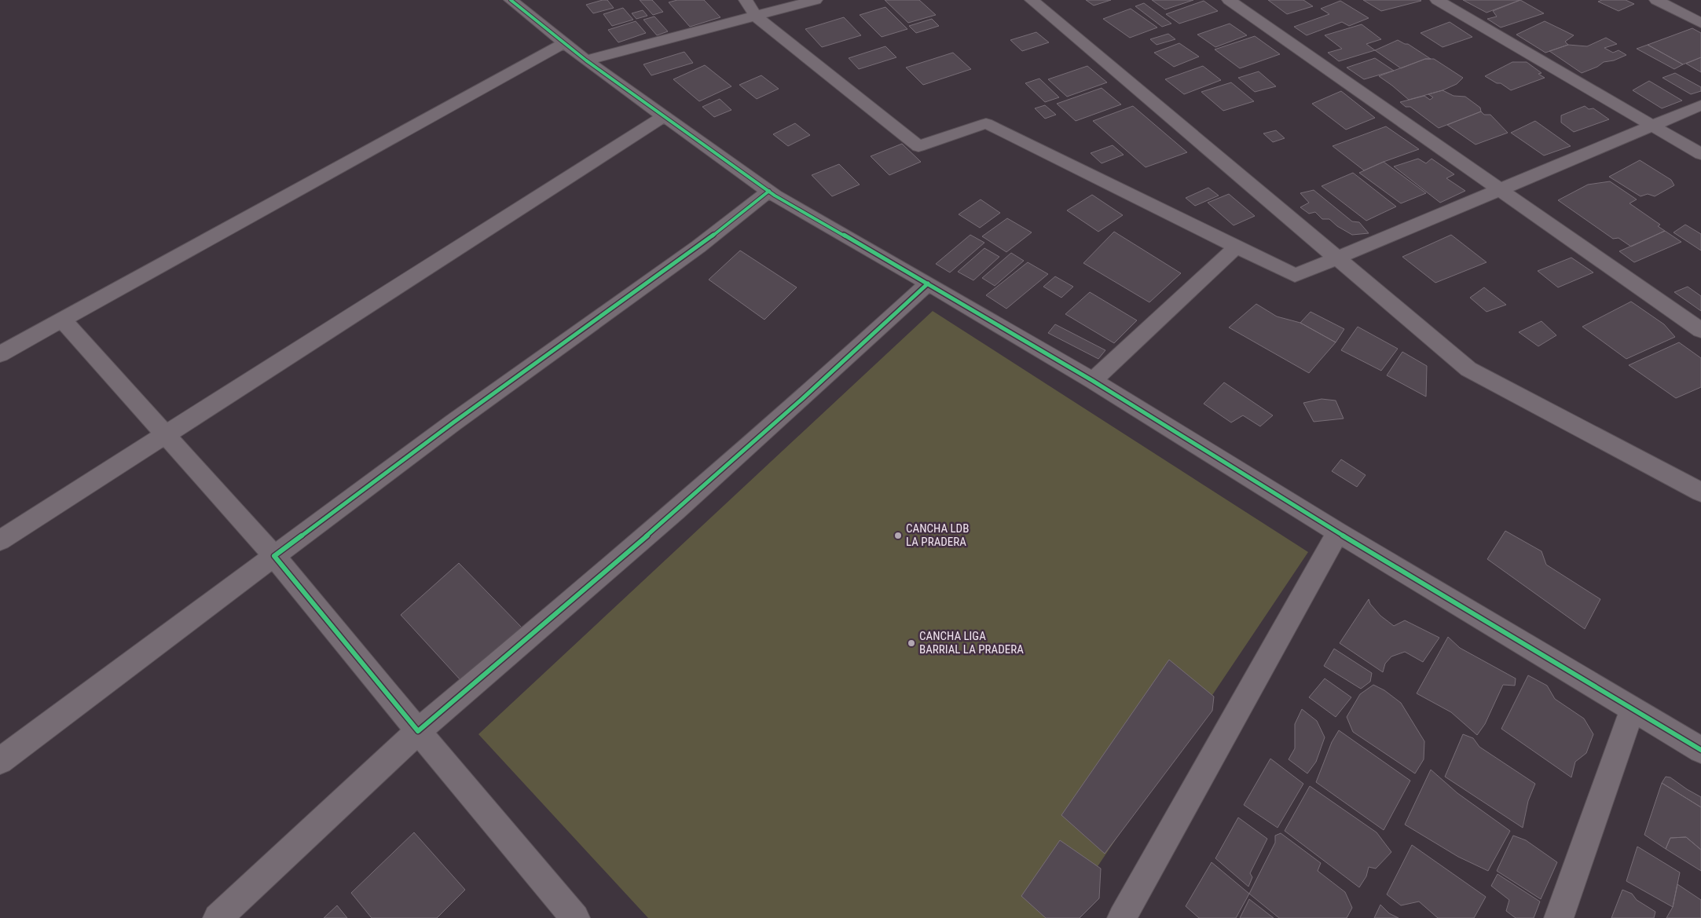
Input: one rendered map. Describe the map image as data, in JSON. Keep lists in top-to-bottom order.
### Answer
{
  "places": ["CANCHA LDB LA PRADERA", "CANCHA LIGA BARRIAL LA PRADERA"]
}
